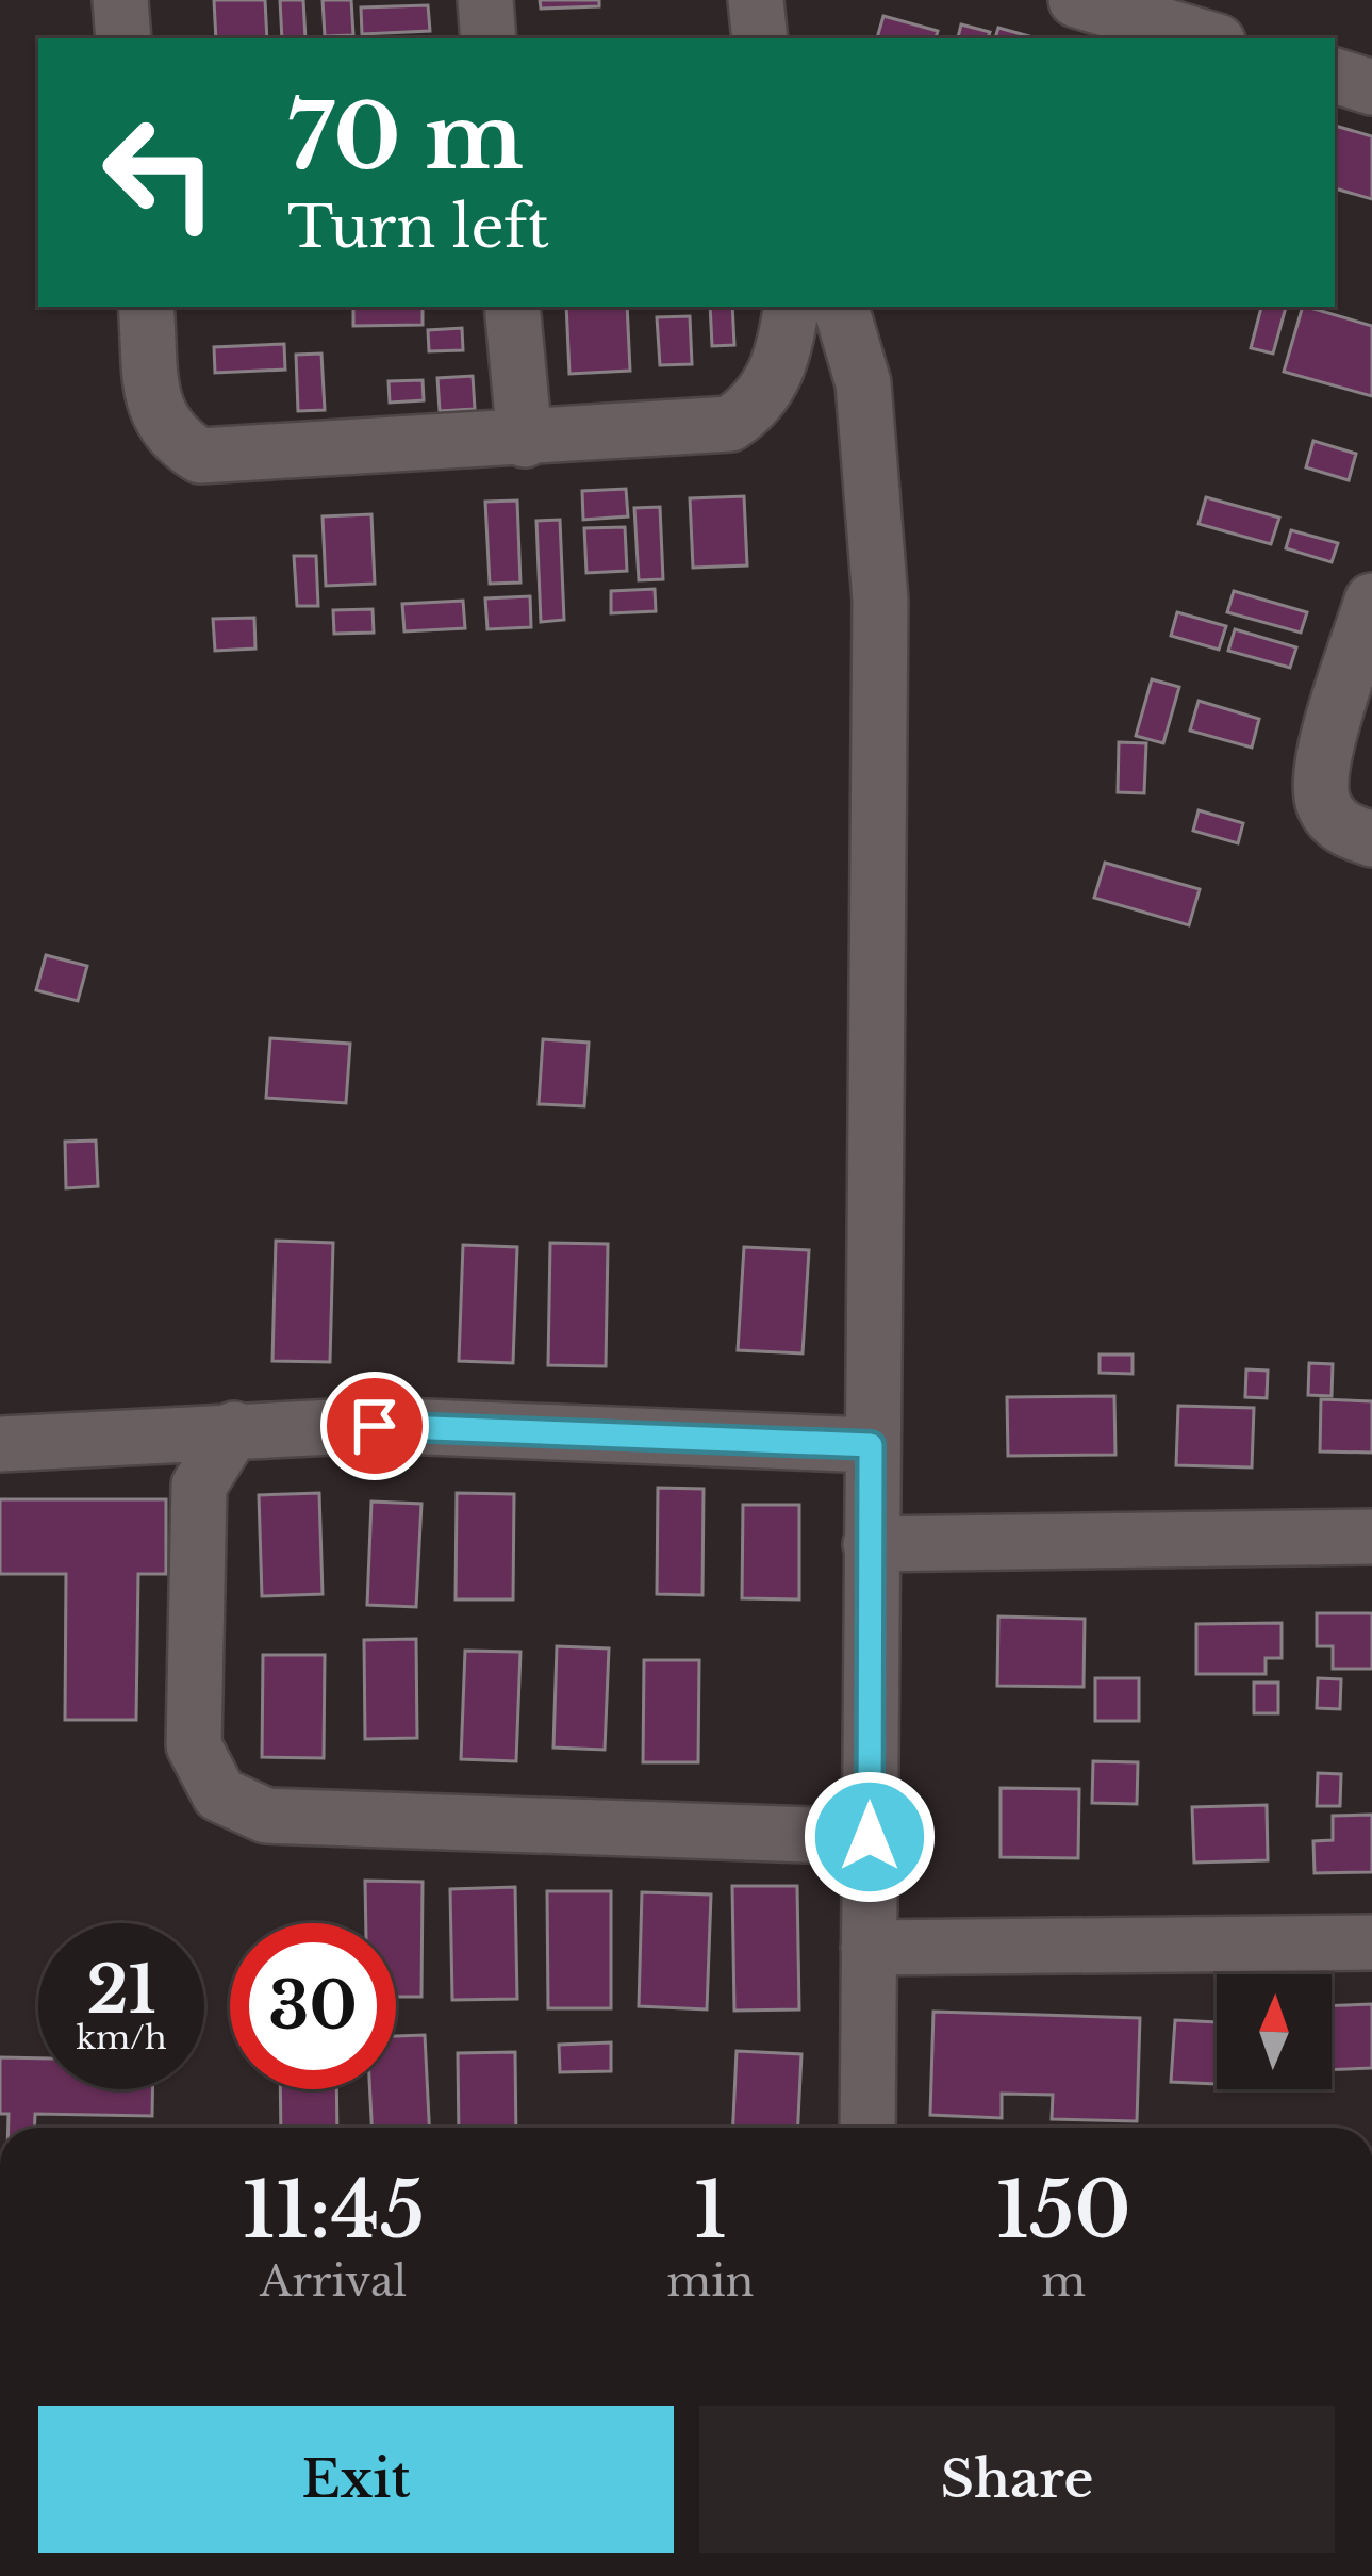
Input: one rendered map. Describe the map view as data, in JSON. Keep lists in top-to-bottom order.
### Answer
{
  "north": "top",
  "page": {
    "turn": ["70 m", "Turn left"],
    "speed": "21 km/h",
    "limit": "30",
    "eta": [
      "11:45",
      "Arrival",
      "1",
      "min",
      "150",
      "m"
    ],
    "buttons": ["Exit", "Share"]
  }
}
